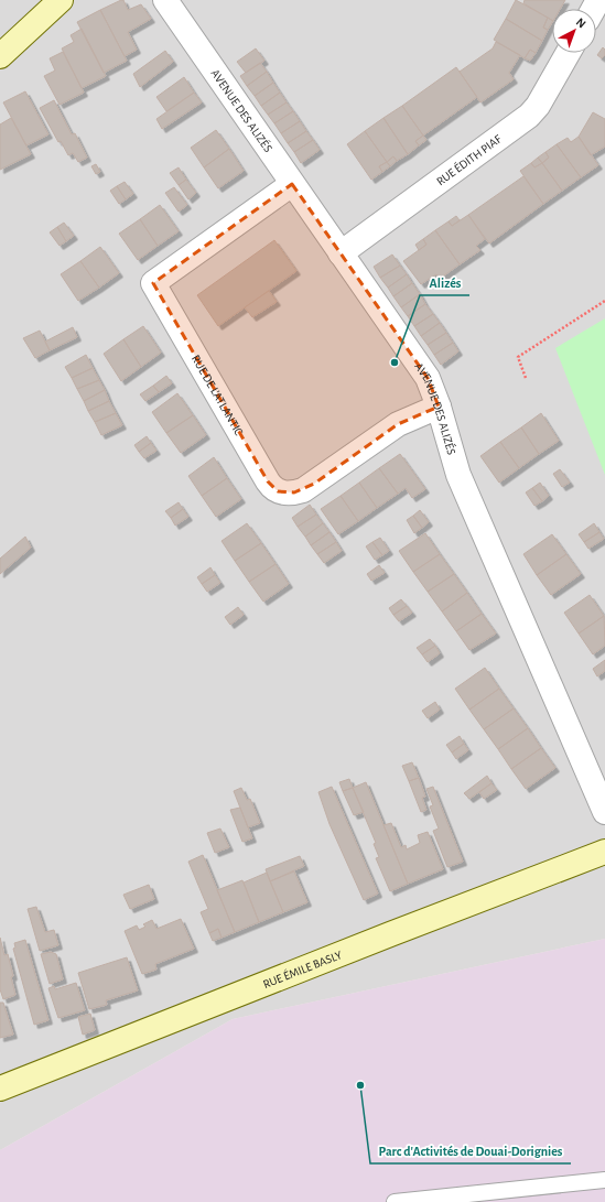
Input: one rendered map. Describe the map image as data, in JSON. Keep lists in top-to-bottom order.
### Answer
{
  "streets": {
    "street": [
      "AVENUE DES ALIZÉS",
      "RUE ÉDITH PIAF",
      "RUE DE L'ATLANTIC",
      "RUE ÉMILE BASLY"
    ]
  },
  "crossings": [
    ["AVENUE DES ALIZÉS", "RUE ÉDITH PIAF"],
    ["AVENUE DES ALIZÉS", "RUE DE L'ATLANTIC"]
  ],
  "places": ["Alizés", "Parc d'Activités de Douai-Dorignies"],
  "north": "top right"
}
